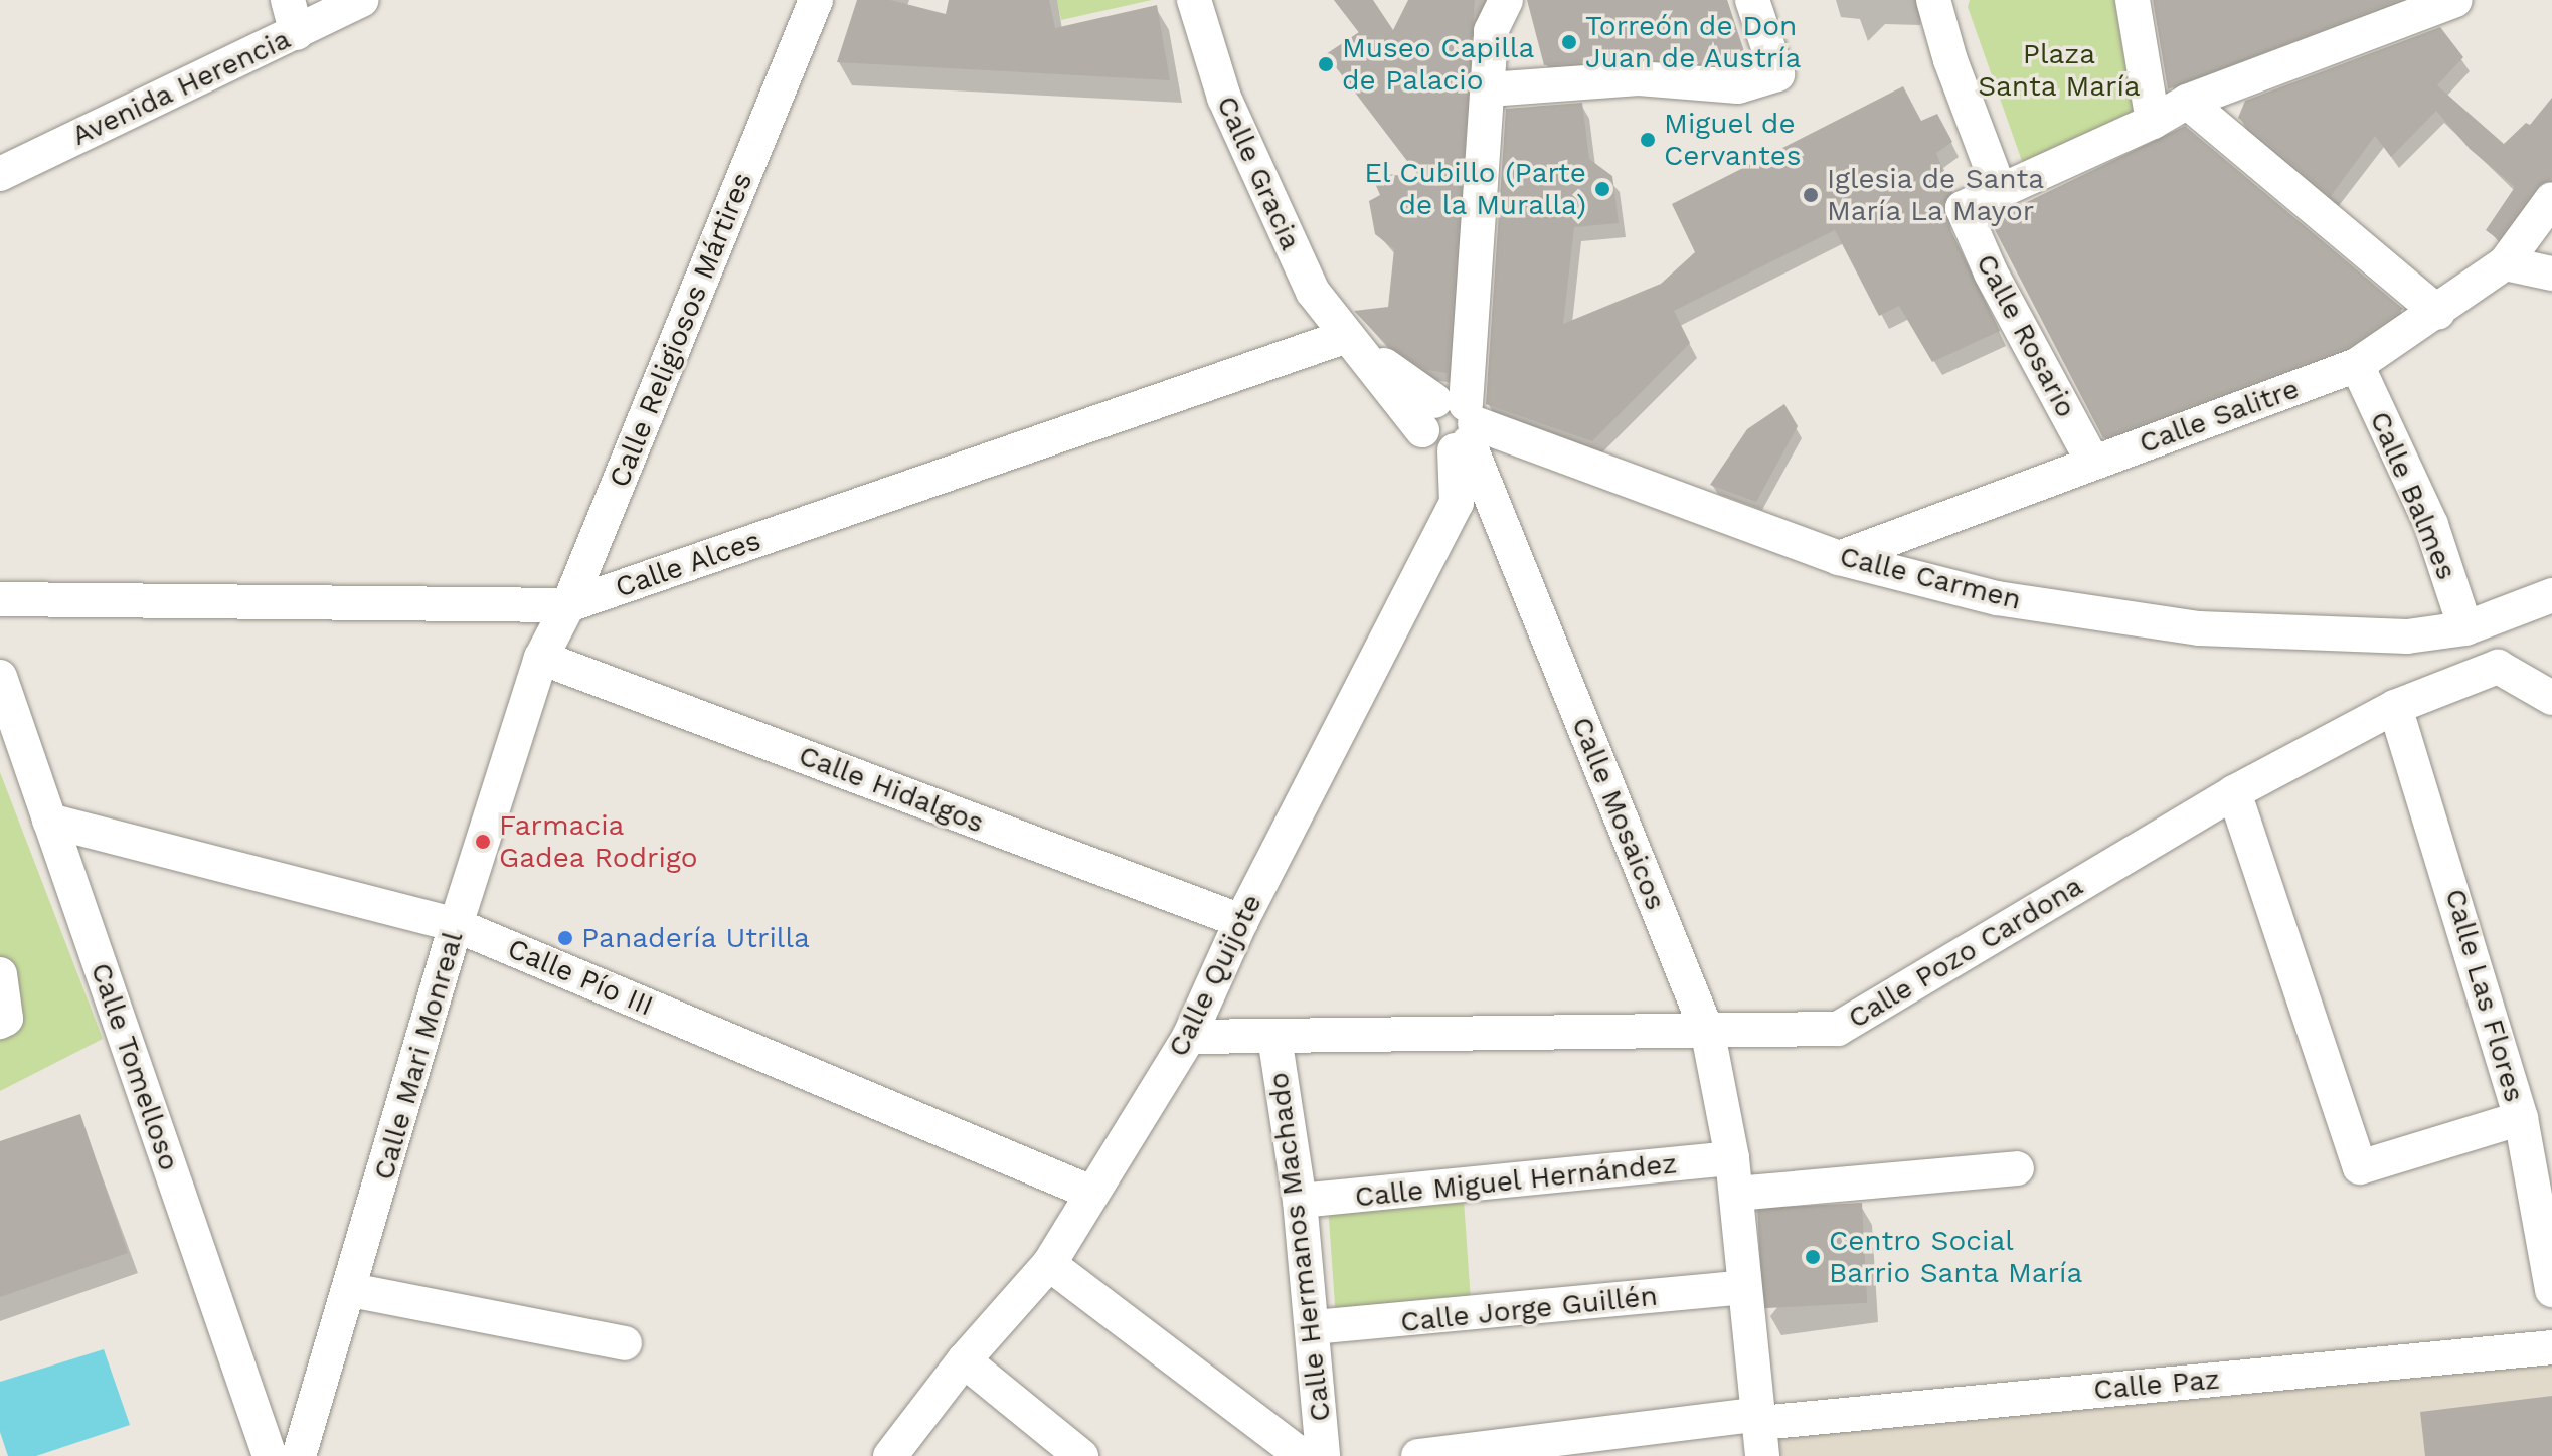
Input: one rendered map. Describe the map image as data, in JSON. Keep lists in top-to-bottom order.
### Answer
{
  "streets": {
    "street": [
      "Avenida Herencia",
      "Calle Gracia",
      "Calle Religiosos Mártires",
      "Calle Rosario",
      "Calle Salitre",
      "Calle Balmes",
      "Calle Alces",
      "Calle Carmen",
      "Calle Hidalgos",
      "Calle Mosaicos",
      "Calle Pozo Cardona",
      "Calle Quijote",
      "Calle Pío III",
      "Calle Las Flores",
      "Calle Mari Monreal",
      "Calle Tomelloso",
      "Calle Miguel Hernández",
      "Calle Hermanos Machado",
      "Calle Jorge Guillén",
      "Calle Paz"
    ]
  },
  "crossings": [
    ["Calle Gracia", "Calle Alces"],
    ["Calle Gracia", "Calle Carmen"],
    ["Calle Gracia", "Calle Mosaicos"],
    ["Calle Gracia", "Calle Quijote"],
    ["Calle Religiosos Mártires", "Calle Alces"],
    ["Calle Religiosos Mártires", "Calle Hidalgos"],
    ["Calle Religiosos Mártires", "Calle Mari Monreal"],
    ["Calle Rosario", "Calle Salitre"],
    ["Calle Salitre", "Calle Balmes"],
    ["Calle Salitre", "Calle Carmen"],
    ["Calle Balmes", "Calle Carmen"],
    ["Calle Balmes", "Calle Pozo Cardona"],
    ["Calle Carmen", "Calle Mosaicos"],
    ["Calle Carmen", "Calle Quijote"],
    ["Calle Carmen", "Calle Las Flores"],
    ["Calle Hidalgos", "Calle Quijote"],
    ["Calle Hidalgos", "Calle Mari Monreal"],
    ["Calle Mosaicos", "Calle Pozo Cardona"],
    ["Calle Mosaicos", "Calle Quijote"],
    ["Calle Mosaicos", "Calle Miguel Hernández"],
    ["Calle Mosaicos", "Calle Jorge Guillén"],
    ["Calle Mosaicos", "Calle Paz"],
    ["Calle Pozo Cardona", "Calle Quijote"],
    ["Calle Pozo Cardona", "Calle Las Flores"],
    ["Calle Pozo Cardona", "Calle Hermanos Machado"],
    ["Calle Quijote", "Calle Pío III"],
    ["Calle Pío III", "Calle Mari Monreal"],
    ["Calle Pío III", "Calle Tomelloso"],
    ["Calle Miguel Hernández", "Calle Hermanos Machado"],
    ["Calle Hermanos Machado", "Calle Jorge Guillén"]
  ],
  "parks": ["Plaza Santa María"],
  "places": [
    "Torreón de Don Juan de Austría",
    "Museo Capilla de Palacio",
    "Miguel de Cervantes",
    "El Cubillo (Parte de la Muralla)",
    "Iglesia de Santa María La Mayor",
    "Farmacia Gadea Rodrigo",
    "Panadería Utrilla",
    "Centro Social Barrio Santa María"
  ]
}
